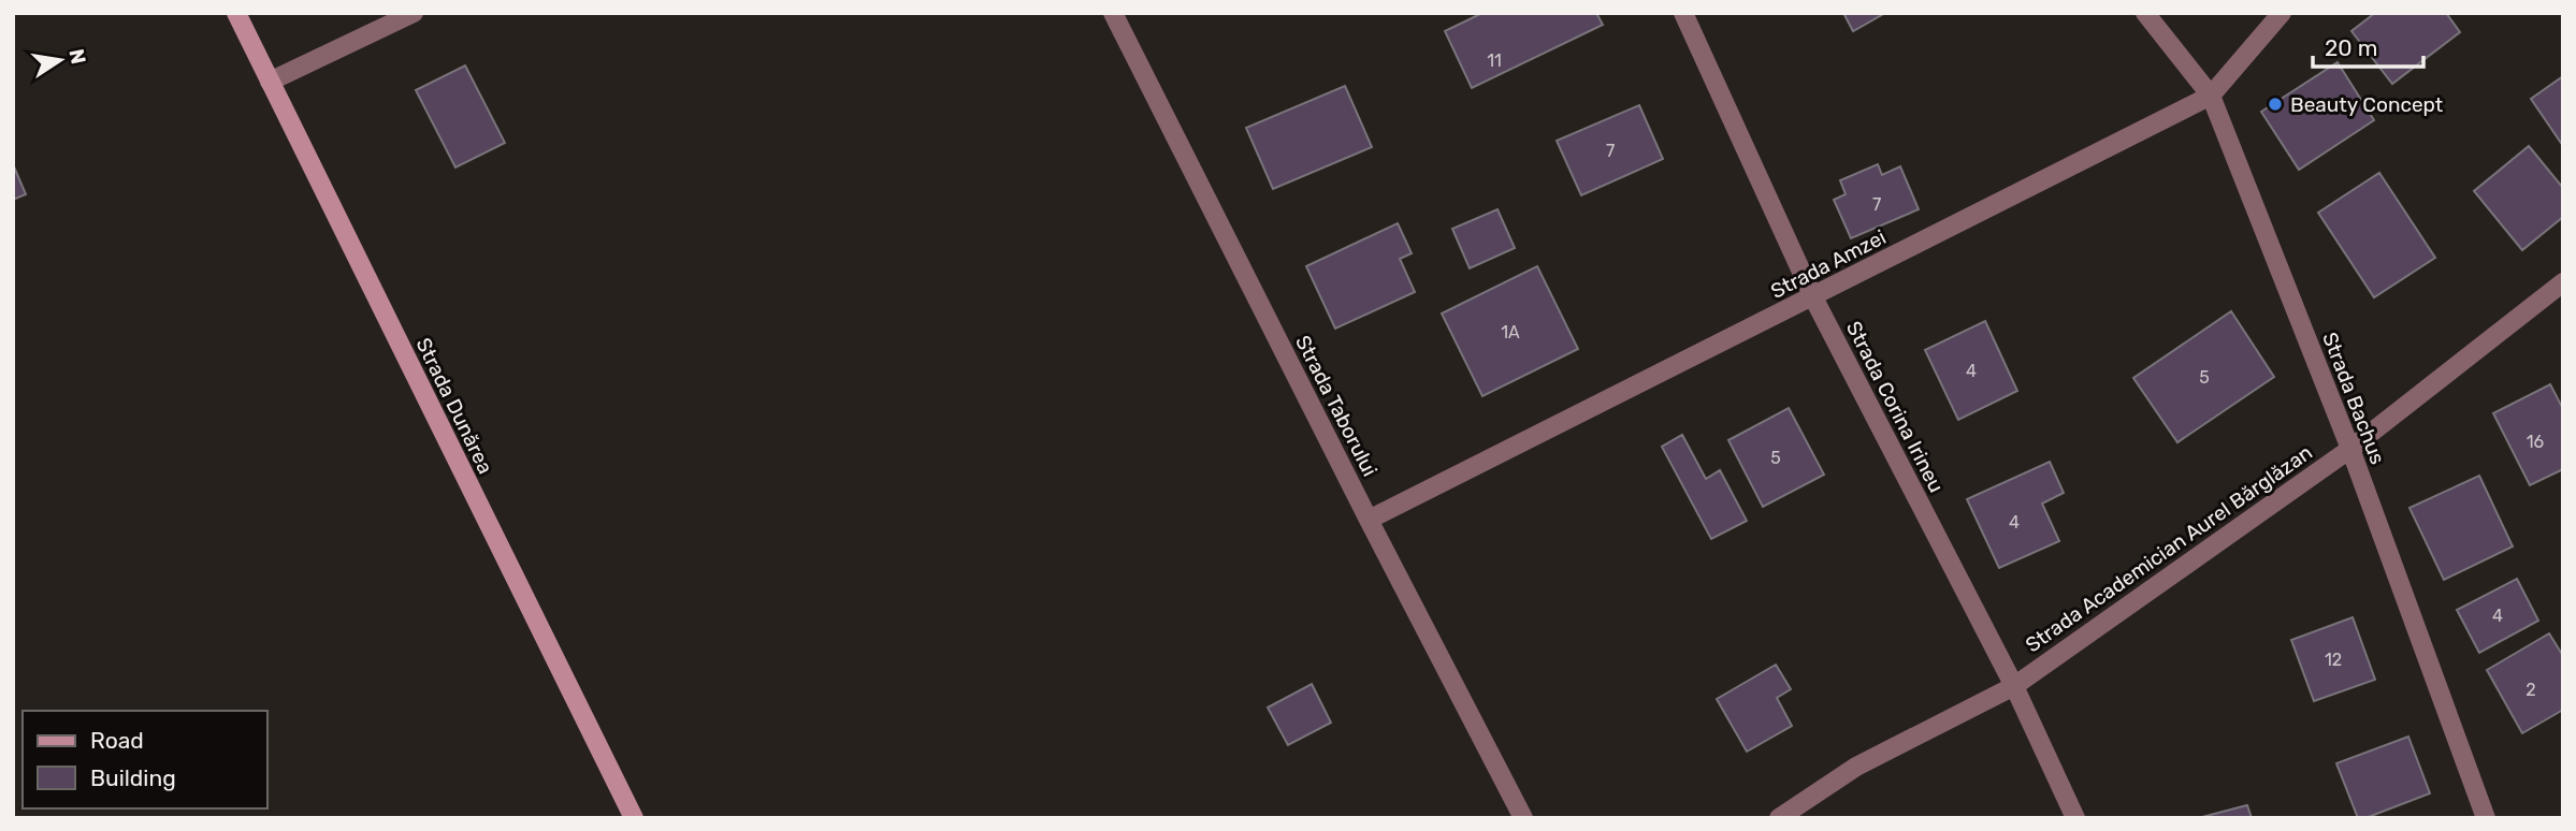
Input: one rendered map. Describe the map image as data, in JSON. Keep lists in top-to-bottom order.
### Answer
{
  "streets": {
    "street": [
      "Strada Amzei",
      "Strada Bachus",
      "Strada Dunărea",
      "Strada Taborului",
      "Strada Corina Irineu",
      "Strada Academician Aurel Bărglăzan"
    ]
  },
  "crossings": [
    ["Strada Amzei", "Strada Bachus"],
    ["Strada Amzei", "Strada Taborului"],
    ["Strada Amzei", "Strada Corina Irineu"],
    ["Strada Bachus", "Strada Academician Aurel Bărglăzan"],
    ["Strada Corina Irineu", "Strada Academician Aurel Bărglăzan"]
  ],
  "places": ["Beauty Concept"],
  "house_numbers": [
    "11",
    "7",
    "7",
    "1A",
    "4",
    "5",
    "16",
    "5",
    "4",
    "4",
    "12",
    "2"
  ],
  "legend": ["Road", "Building"],
  "scale_bar": "20 m",
  "north": "right"
}
